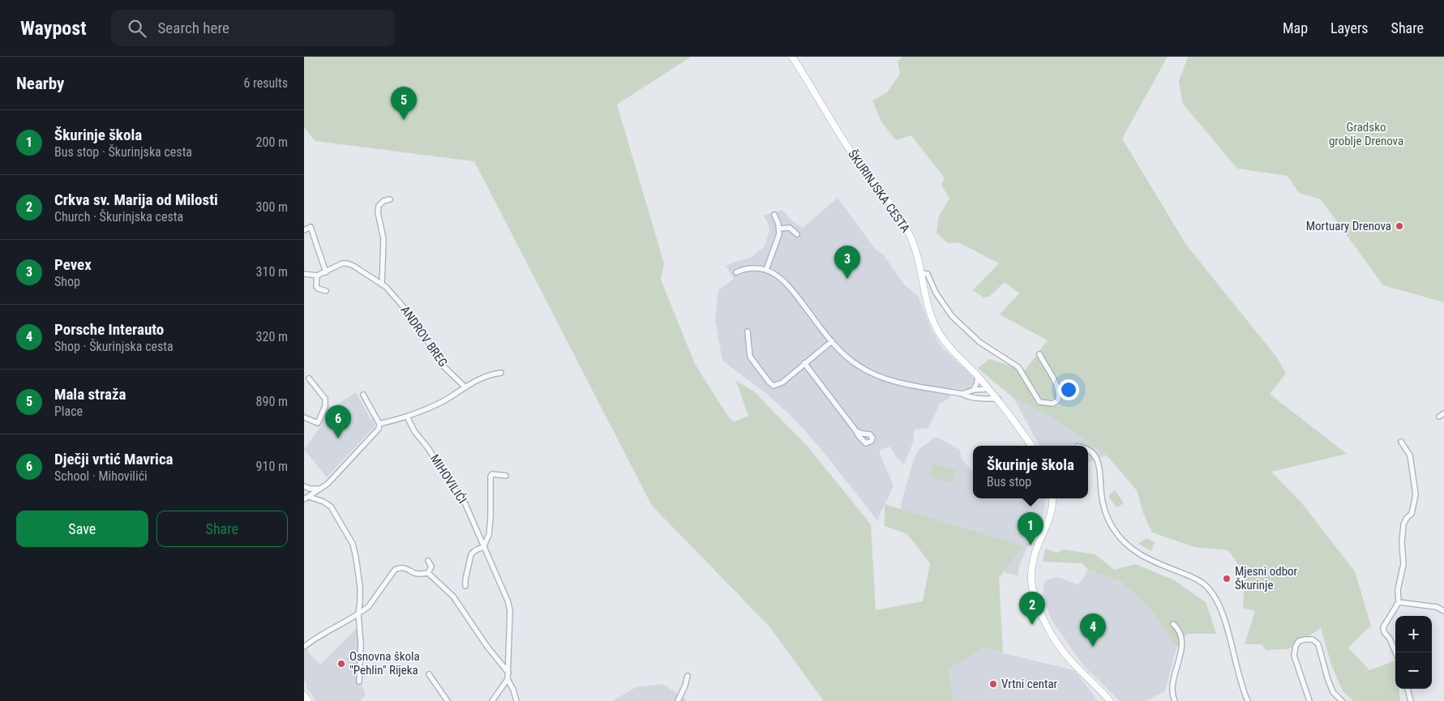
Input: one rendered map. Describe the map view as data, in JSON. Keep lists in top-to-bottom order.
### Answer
{
  "streets": {
    "street": ["ŠKURINJSKA CESTA", "ANDROV BREG", "MIHOVILIĆI"]
  },
  "parks": ["Gradsko groblje Drenova"],
  "places": [
    "Mortuary Drenova",
    "Mjesni odbor Škurinje",
    "Osnovna škola \"Pehlin\" Rijeka",
    "Vrtni centar"
  ],
  "page": {
    "header": "Waypost",
    "search": "Search here",
    "nav": ["Map", "Layers", "Share"],
    "heading": ["Nearby", "6 results"],
    "pins": [
      "5",
      "3",
      "6",
      "1",
      "2",
      "4"
    ],
    "list": [
      {
        "mark": "1",
        "name": "Škurinje škola",
        "note": "Bus stop · Škurinjska cesta",
        "value": "200 m"
      },
      {
        "mark": "2",
        "name": "Crkva sv. Marija od Milosti",
        "note": "Church · Škurinjska cesta",
        "value": "300 m"
      },
      {
        "mark": "3",
        "name": "Pevex",
        "note": "Shop",
        "value": "310 m"
      },
      {
        "mark": "4",
        "name": "Porsche Interauto",
        "note": "Shop · Škurinjska cesta",
        "value": "320 m"
      },
      {
        "mark": "5",
        "name": "Mala straža",
        "note": "Place",
        "value": "890 m"
      },
      {
        "mark": "6",
        "name": "Dječji vrtić Mavrica",
        "note": "School · Mihovilići",
        "value": "910 m"
      }
    ],
    "popup": ["Škurinje škola", "Bus stop"],
    "buttons": ["Save", "Share"],
    "map_buttons": ["+", "−"]
  }
}
